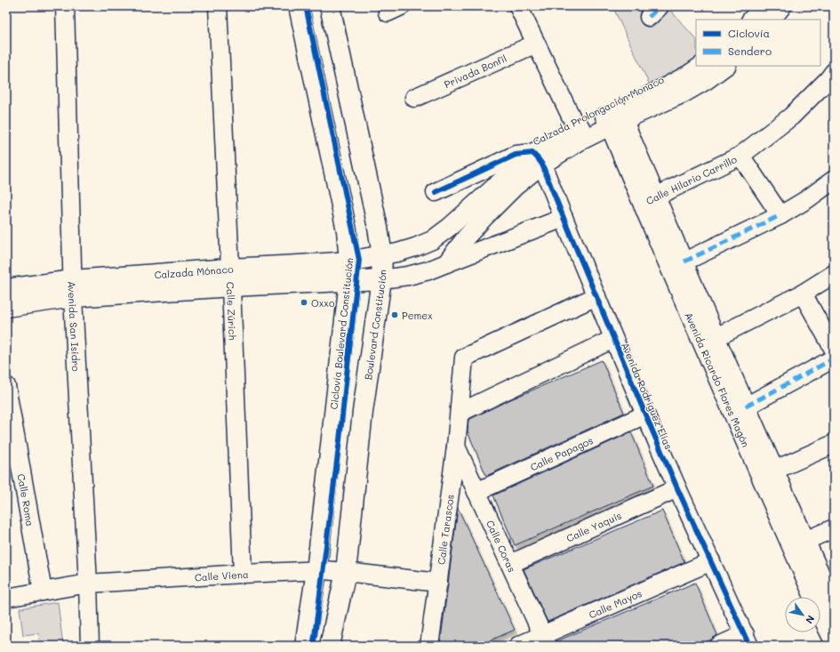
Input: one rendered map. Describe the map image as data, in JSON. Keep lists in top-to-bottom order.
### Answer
{
  "streets": {
    "main road": ["Calzada Mónaco", "Boulevard Constitución"],
    "street": [
      "Privada Bonfil",
      "Calzada Prolongación Monaco",
      "Calle Hilario Carrillo",
      "Calle Zúrich",
      "Avenida San Isidro",
      "Avenida Ricardo Flores Magón",
      "Avenida Rodríguez Elías",
      "Calle Papagos",
      "Calle Roma",
      "Calle Yaquis",
      "Calle Tarascos",
      "Calle Coras",
      "Calle Viena",
      "Calle Mayos"
    ],
    "cycle path": ["Ciclovía Boulevard Constitución"]
  },
  "crossings": [
    ["Calzada Prolongación Monaco", "Calzada Mónaco"],
    ["Calzada Prolongación Monaco", "Boulevard Constitución"],
    ["Calzada Prolongación Monaco", "Avenida Ricardo Flores Magón"],
    ["Calzada Prolongación Monaco", "Avenida Rodríguez Elías"],
    ["Calle Hilario Carrillo", "Avenida Ricardo Flores Magón"],
    ["Calzada Mónaco", "Calle Zúrich"],
    ["Calzada Mónaco", "Boulevard Constitución"],
    ["Calzada Mónaco", "Avenida San Isidro"],
    ["Calle Zúrich", "Calle Viena"],
    ["Boulevard Constitución", "Calle Viena"],
    ["Avenida San Isidro", "Calle Viena"],
    ["Avenida Rodríguez Elías", "Calle Papagos"],
    ["Avenida Rodríguez Elías", "Calle Yaquis"],
    ["Avenida Rodríguez Elías", "Calle Tarascos"],
    ["Avenida Rodríguez Elías", "Calle Mayos"],
    ["Calle Papagos", "Calle Coras"],
    ["Calle Roma", "Calle Viena"],
    ["Calle Yaquis", "Calle Coras"],
    ["Calle Tarascos", "Calle Coras"],
    ["Calle Tarascos", "Calle Viena"],
    ["Calle Coras", "Calle Mayos"]
  ],
  "places": ["Oxxo", "Pemex"],
  "legend": ["Ciclovía", "Sendero"],
  "north": "bottom right"
}
